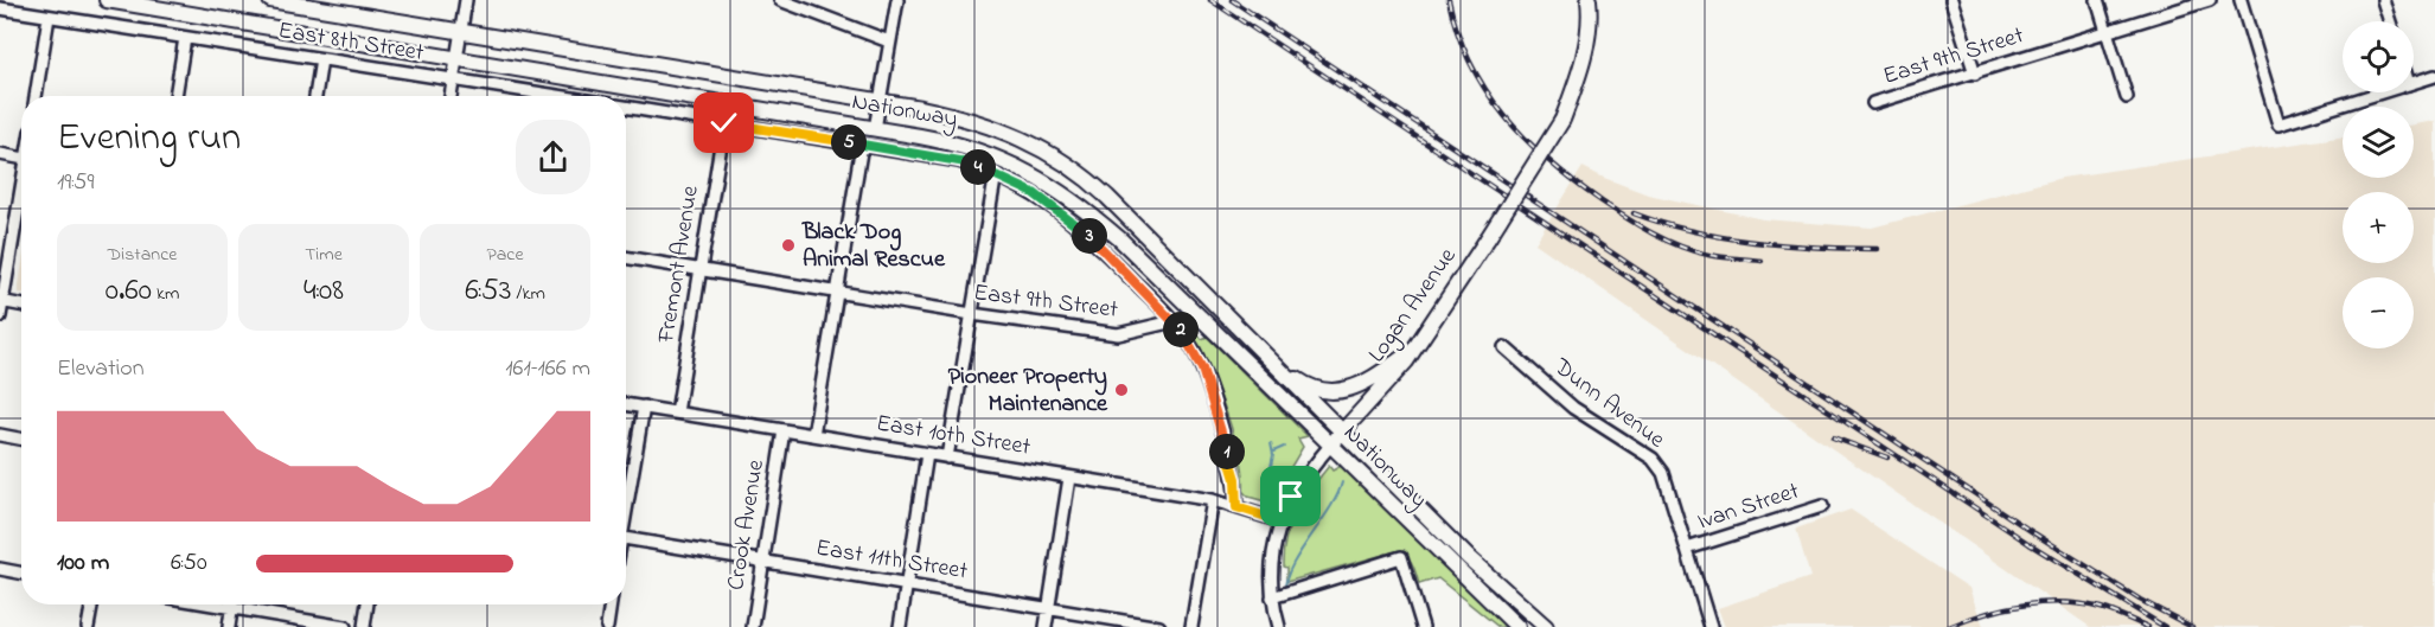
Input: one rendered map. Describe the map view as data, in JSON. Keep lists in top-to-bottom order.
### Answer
{
  "streets": {
    "main road": ["Nationway", "Logan Avenue"],
    "street": [
      "East 8th Street",
      "East 9th Street",
      "Fremont Avenue",
      "Dunn Avenue",
      "East 10th Street",
      "Ivan Street",
      "Crook Avenue",
      "East 11th Street"
    ]
  },
  "crossings": [
    ["East 9th Street", "Fremont Avenue"],
    ["Nationway", "Logan Avenue"],
    ["Fremont Avenue", "East 10th Street"],
    ["Logan Avenue", "East 10th Street"],
    ["Dunn Avenue", "Ivan Street"],
    ["East 10th Street", "Crook Avenue"],
    ["Crook Avenue", "East 11th Street"]
  ],
  "places": ["Black Dog Animal Rescue", "Pioneer Property Maintenance"],
  "page": {
    "map_buttons": ["+", "−"],
    "heading": ["Evening run", "19:59"],
    "pins": [
      "5",
      "4",
      "3",
      "2",
      "1"
    ],
    "stats": [
      ["Distance", "0.60 km"],
      ["Time", "4:08"],
      ["Pace", "6:53 /km"]
    ],
    "chart": ["Elevation", "161–166 m"],
    "list": [
      {
        "name": "100 m",
        "note": "6:50"
      }
    ]
  }
}
